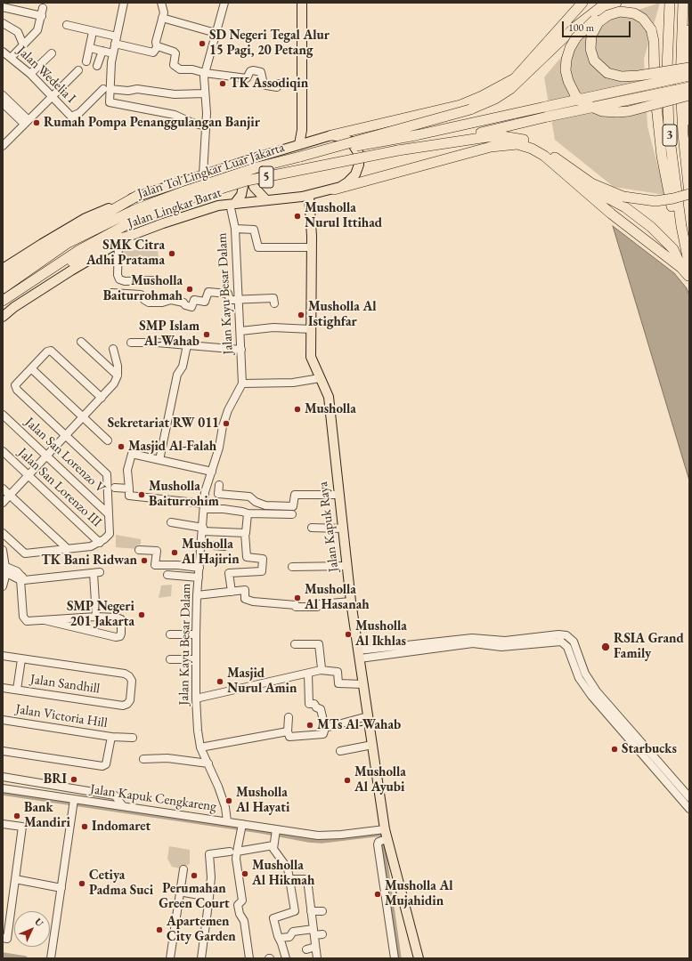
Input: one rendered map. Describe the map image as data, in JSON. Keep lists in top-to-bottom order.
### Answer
{
  "streets": {
    "highway": ["3", "Jalan Tol Lingkar Luar Jakarta", "5"],
    "main road": ["Jalan Lingkar Barat", "Jalan Kapuk Raya"],
    "street": [
      "Jalan Wedelia I",
      "Jalan Kayu Besar Dalam",
      "Jalan San Lorenzo V",
      "Jalan San Lorenzo III",
      "Jalan Sandhill",
      "Jalan Victoria Hill",
      "Jalan Kapuk Cengkareng"
    ]
  },
  "crossings": [
    ["Jalan Lingkar Barat", "Jalan Kayu Besar Dalam"],
    ["Jalan Lingkar Barat", "Jalan Kapuk Raya"],
    ["Jalan Kayu Besar Dalam", "Jalan Kapuk Cengkareng"],
    ["Jalan Kapuk Raya", "Jalan Kapuk Cengkareng"]
  ],
  "places": [
    "SD Negeri Tegal Alur 15 Pagi, 20 Petang",
    "TK Assodiqin",
    "Rumah Pompa Penanggulangan Banjir",
    "Musholla Nurul Ittihad",
    "SMK Citra Adhi Pratama",
    "Musholla Baiturrohmah",
    "Musholla Al Istighfar",
    "SMP Islam Al-Wahab",
    "Musholla",
    "Sekretariat RW 011",
    "Masjid Al-Falah",
    "Musholla Baiturrohim",
    "Musholla Al Hajirin",
    "TK Bani Ridwan",
    "Musholla Al Hasanah",
    "SMP Negeri 201 Jakarta",
    "Musholla Al Ikhlas",
    "RSIA Grand Family",
    "Masjid Nurul Amin",
    "MTs Al-Wahab",
    "Starbucks",
    "BRI",
    "Musholla Al Ayubi",
    "Musholla Al Hayati",
    "Bank Mandiri",
    "Indomaret",
    "Musholla Al Hikmah",
    "Perumahan Green Court",
    "Cetiya Padma Suci",
    "Musholla Al Mujahidin",
    "Apartemen City Garden"
  ],
  "scale_bar": "100 m",
  "north": "top right"
}
